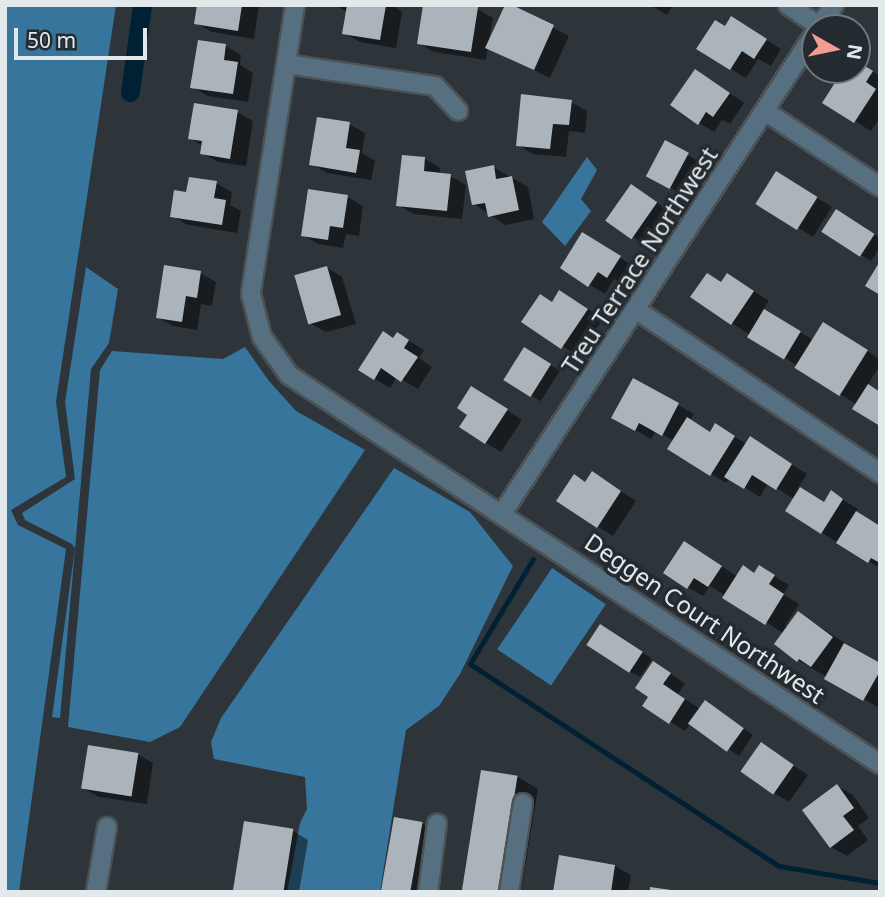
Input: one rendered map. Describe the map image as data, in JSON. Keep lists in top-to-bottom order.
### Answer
{
  "streets": {
    "street": ["Treu Terrace Northwest", "Deggen Court Northwest"]
  },
  "crossings": [
    ["Treu Terrace Northwest", "Deggen Court Northwest"]
  ],
  "scale_bar": "50 m",
  "north": "right"
}
